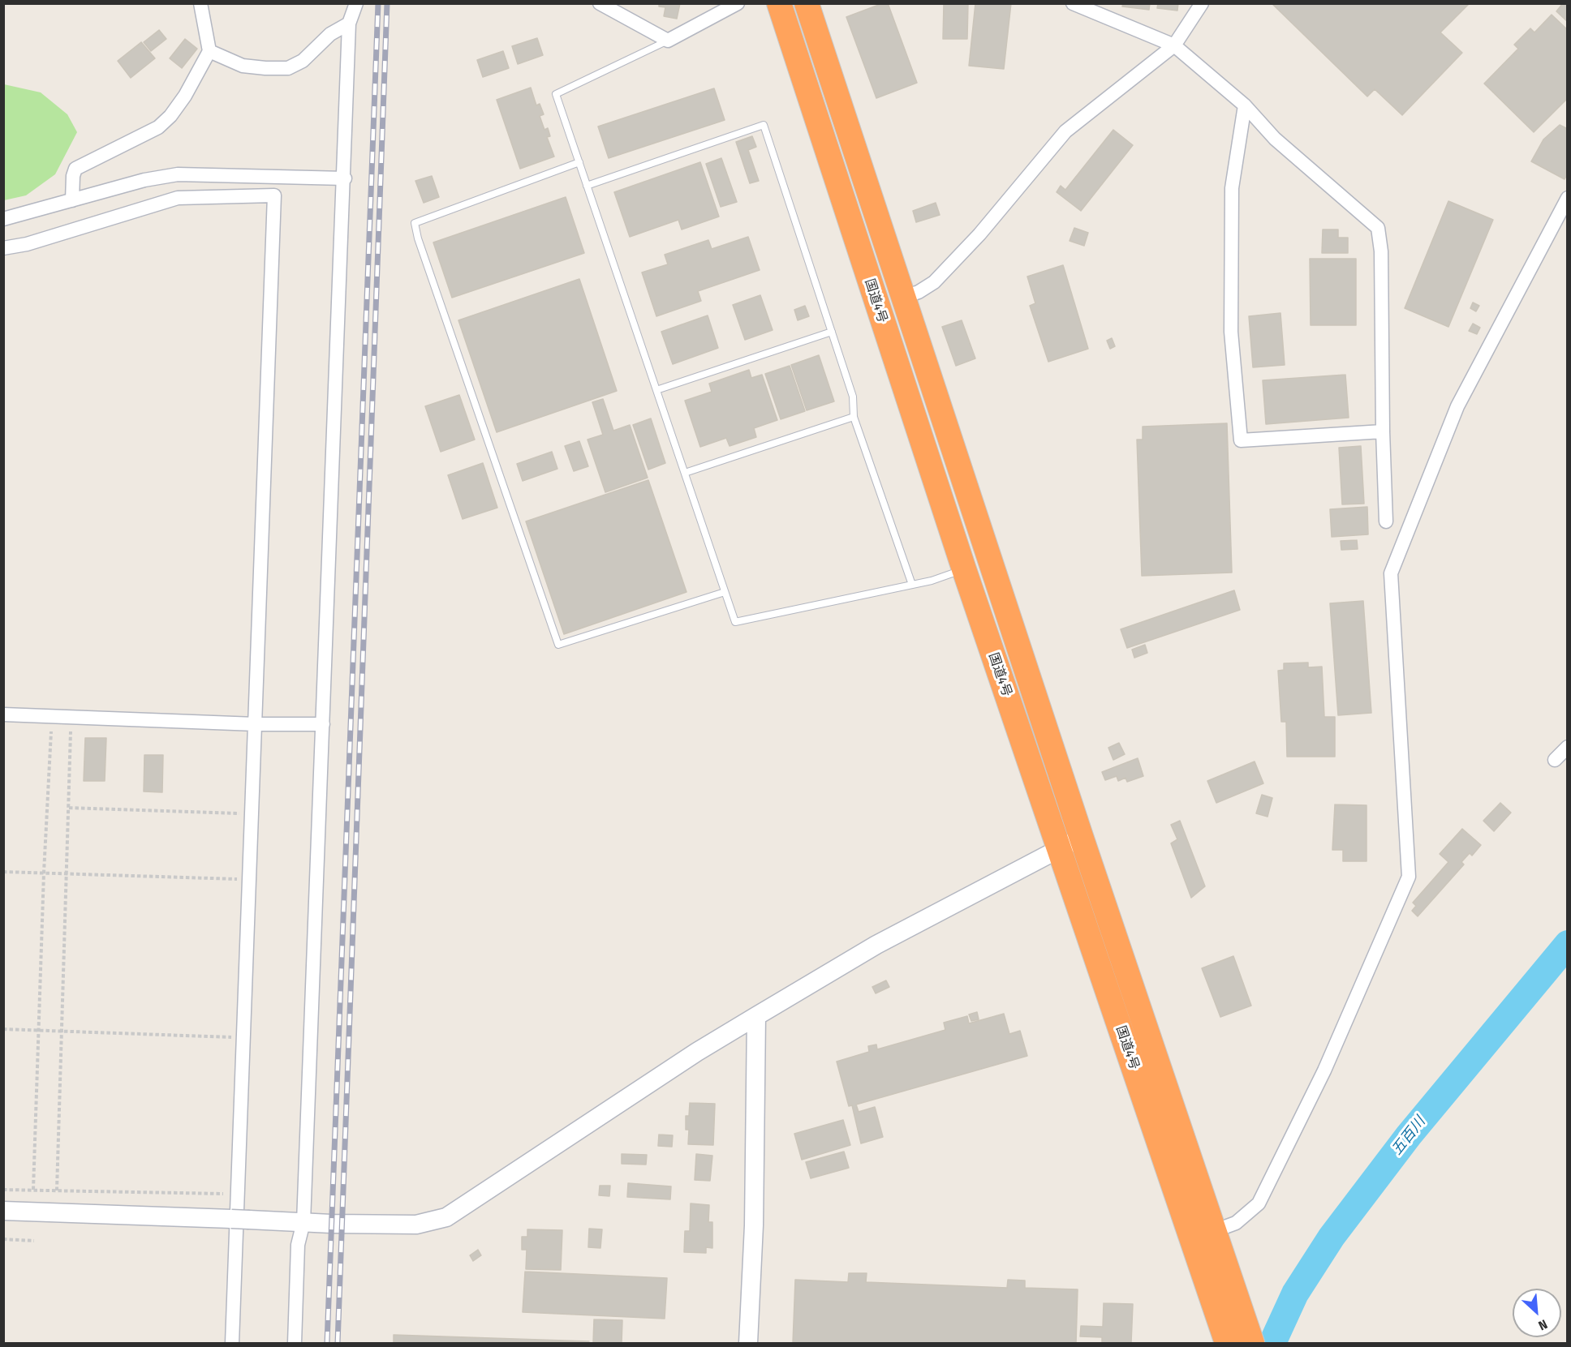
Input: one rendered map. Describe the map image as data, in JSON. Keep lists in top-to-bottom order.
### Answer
{
  "streets": {
    "highway": ["国道4号"]
  },
  "water": ["五百川"],
  "north": "bottom right"
}
